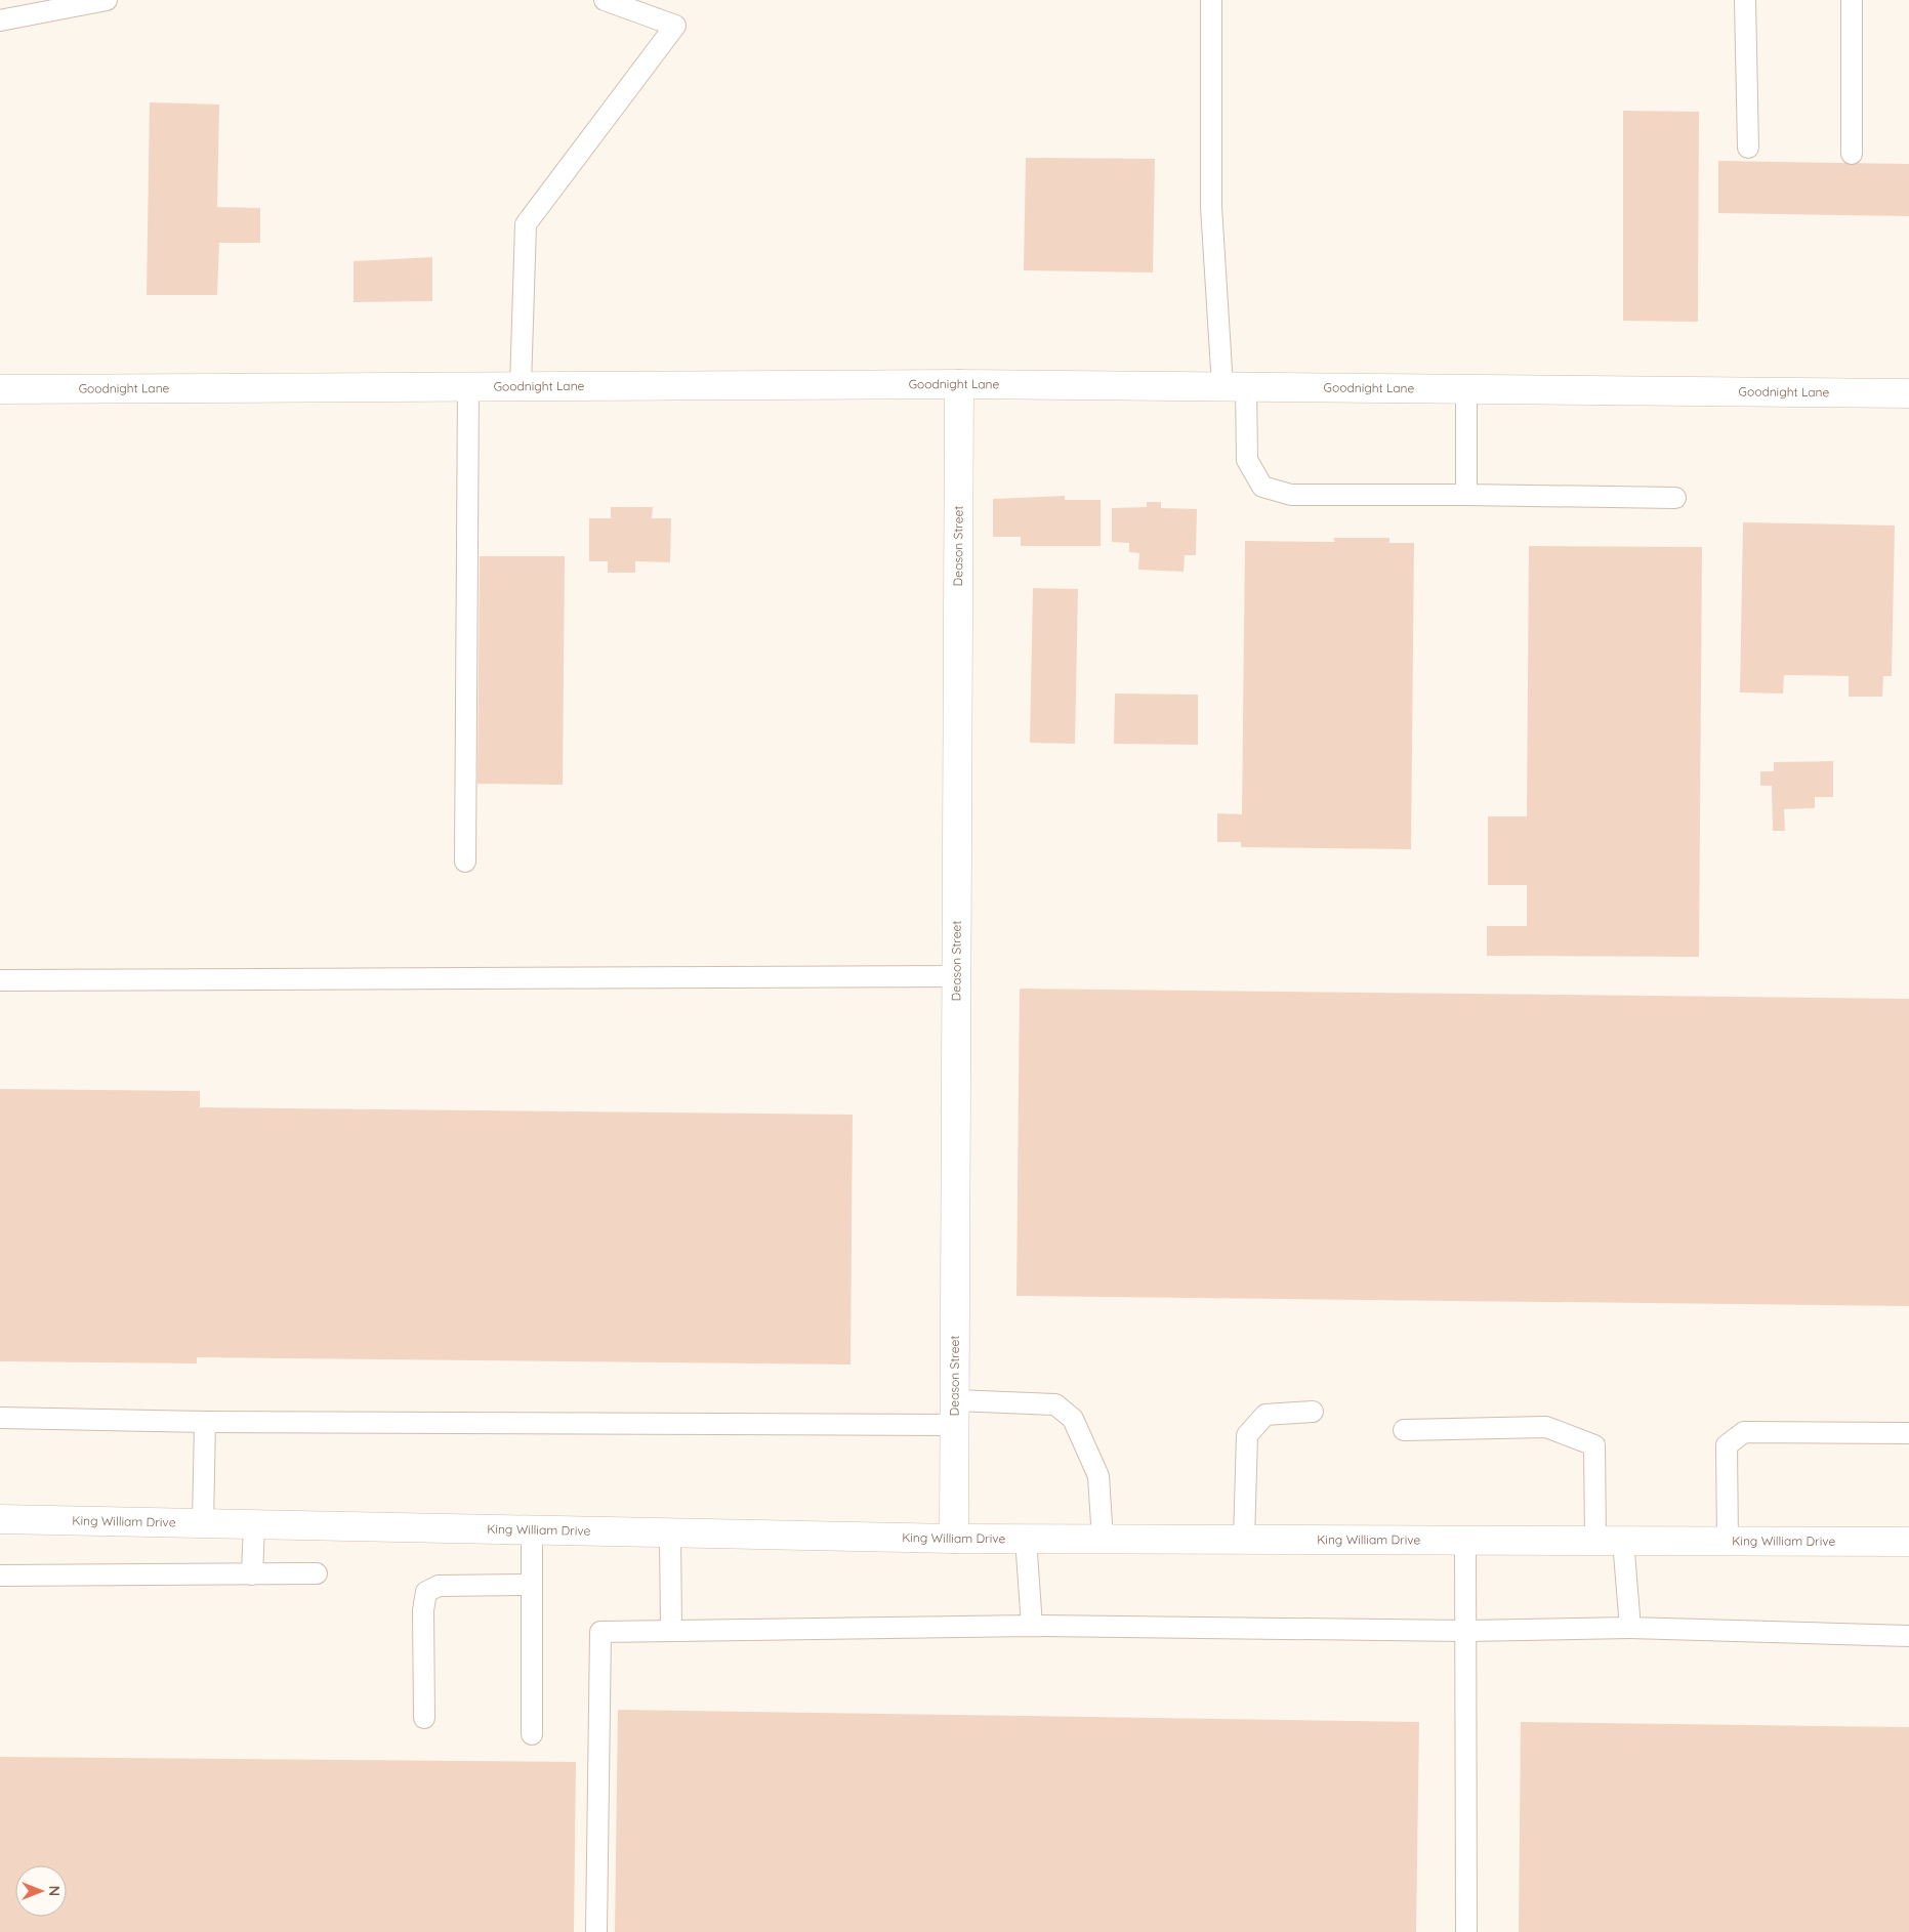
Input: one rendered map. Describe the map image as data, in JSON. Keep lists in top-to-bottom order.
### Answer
{
  "streets": {
    "street": ["Goodnight Lane", "Deason Street", "King William Drive"]
  },
  "crossings": [
    ["Goodnight Lane", "Deason Street"],
    ["Deason Street", "King William Drive"]
  ],
  "north": "right"
}
